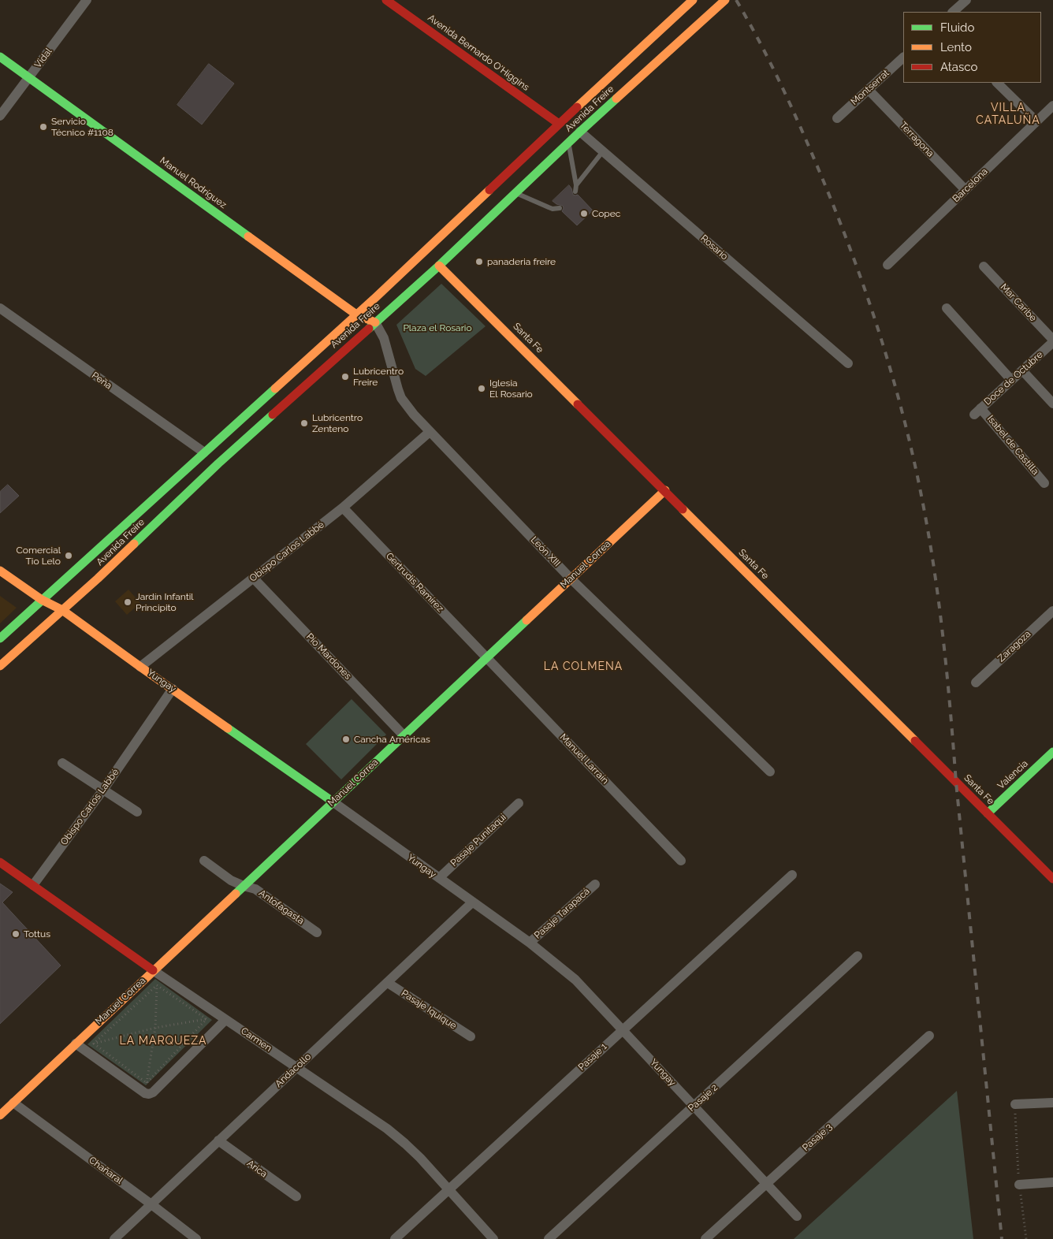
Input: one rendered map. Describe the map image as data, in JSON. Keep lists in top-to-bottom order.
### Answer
{
  "streets": {
    "street": [
      "Avenida Bernardo O'Higgins",
      "Vidal",
      "Montserrat",
      "Avenida Freire",
      "Terragona",
      "Manuel Rodríguez",
      "Barcelona",
      "Rosario",
      "Mar Caribe",
      "Santa Fe",
      "Doce de Octubre",
      "Peña",
      "Isabel de Castilla",
      "Obispo Carlos Labbé",
      "León XIII",
      "Manuel Correa",
      "Gertrudis Ramírez",
      "Zaragoza",
      "Pío Mardones",
      "Yungay",
      "Manuel Larraín",
      "Valencia",
      "Pasaje Punitaqui",
      "Antofagasta",
      "Pasaje Tarapacá",
      "Pasaje Iquique",
      "Carmen",
      "Pasaje 1",
      "Andacollo",
      "Pasaje 2",
      "Pasaje 3",
      "Arica",
      "Chañaral"
    ]
  },
  "crossings": [
    ["Avenida Bernardo O'Higgins", "Avenida Freire"],
    ["Vidal", "Manuel Rodríguez"],
    ["Montserrat", "Terragona"],
    ["Avenida Freire", "Manuel Rodríguez"],
    ["Avenida Freire", "Rosario"],
    ["Avenida Freire", "Santa Fe"],
    ["Avenida Freire", "Peña"],
    ["Avenida Freire", "León XIII"],
    ["Avenida Freire", "Yungay"],
    ["Terragona", "Barcelona"],
    ["Manuel Rodríguez", "León XIII"],
    ["Mar Caribe", "Doce de Octubre"],
    ["Santa Fe", "Manuel Correa"],
    ["Santa Fe", "Valencia"],
    ["Doce de Octubre", "Isabel de Castilla"],
    ["Obispo Carlos Labbé", "León XIII"],
    ["Obispo Carlos Labbé", "Gertrudis Ramírez"],
    ["Obispo Carlos Labbé", "Pío Mardones"],
    ["Obispo Carlos Labbé", "Yungay"],
    ["Obispo Carlos Labbé", "Carmen"],
    ["León XIII", "Manuel Correa"],
    ["Manuel Correa", "Gertrudis Ramírez"],
    ["Manuel Correa", "Pío Mardones"],
    ["Manuel Correa", "Yungay"],
    ["Manuel Correa", "Manuel Larraín"],
    ["Manuel Correa", "Antofagasta"],
    ["Manuel Correa", "Carmen"],
    ["Manuel Correa", "Chañaral"],
    ["Gertrudis Ramírez", "Manuel Larraín"],
    ["Yungay", "Pasaje Punitaqui"],
    ["Yungay", "Pasaje Tarapacá"],
    ["Yungay", "Pasaje 1"],
    ["Yungay", "Andacollo"],
    ["Yungay", "Pasaje 2"],
    ["Yungay", "Pasaje 3"],
    ["Pasaje Iquique", "Andacollo"],
    ["Carmen", "Pasaje 1"],
    ["Carmen", "Andacollo"],
    ["Andacollo", "Arica"],
    ["Andacollo", "Chañaral"]
  ],
  "districts": ["VILLA CATALUÑA", "LA COLMENA", "LA MARQUEZA"],
  "parks": ["Plaza el Rosario"],
  "places": [
    "Servicio Técnico #1108",
    "Copec",
    "panaderia freire",
    "Lubricentro Freire",
    "Iglesia El Rosario",
    "Lubricentro Zenteno",
    "Comercial Tio Lelo",
    "Jardín Infantil Principito",
    "Cancha Américas",
    "Tottus"
  ],
  "legend": ["Fluido", "Lento", "Atasco"]
}
